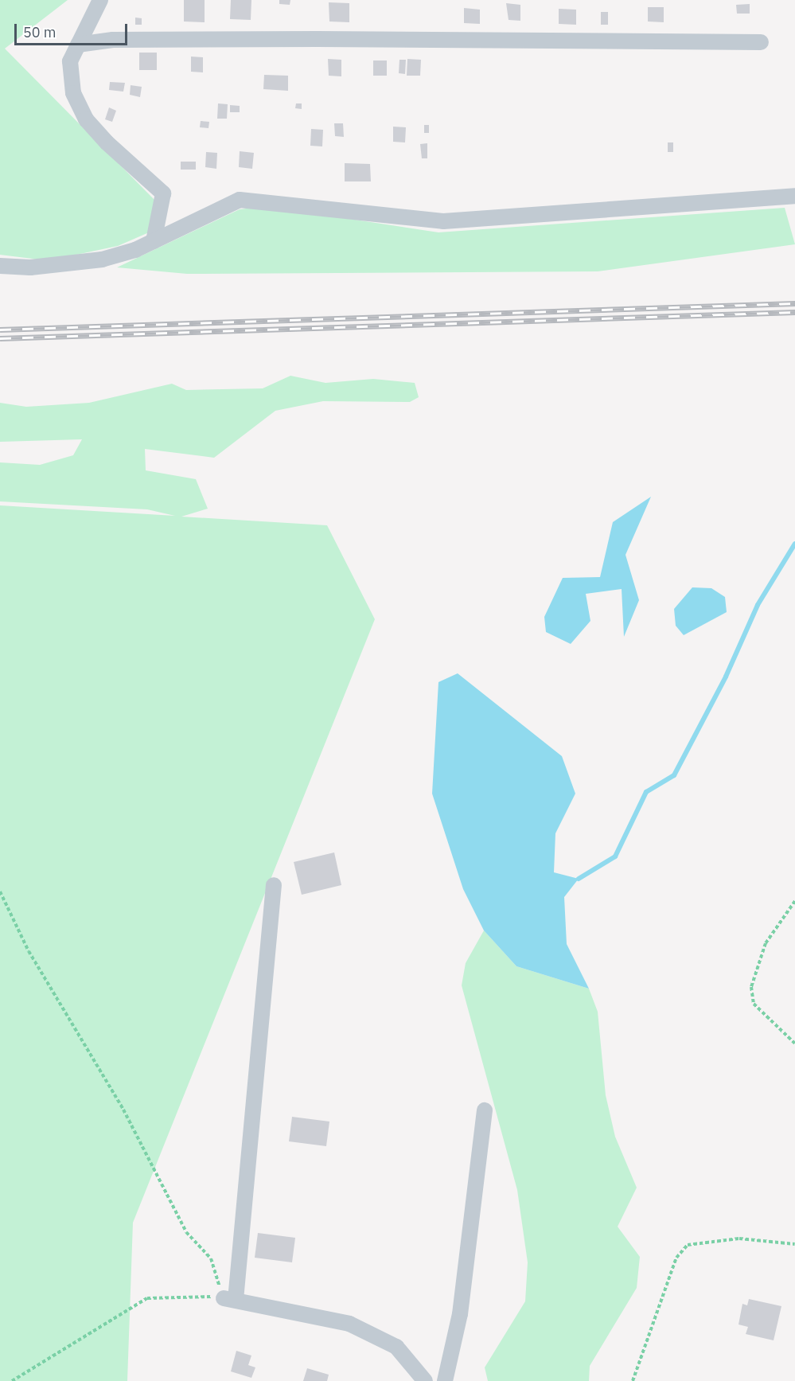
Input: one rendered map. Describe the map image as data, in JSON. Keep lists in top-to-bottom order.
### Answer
{
  "scale_bar": "50 m"
}
